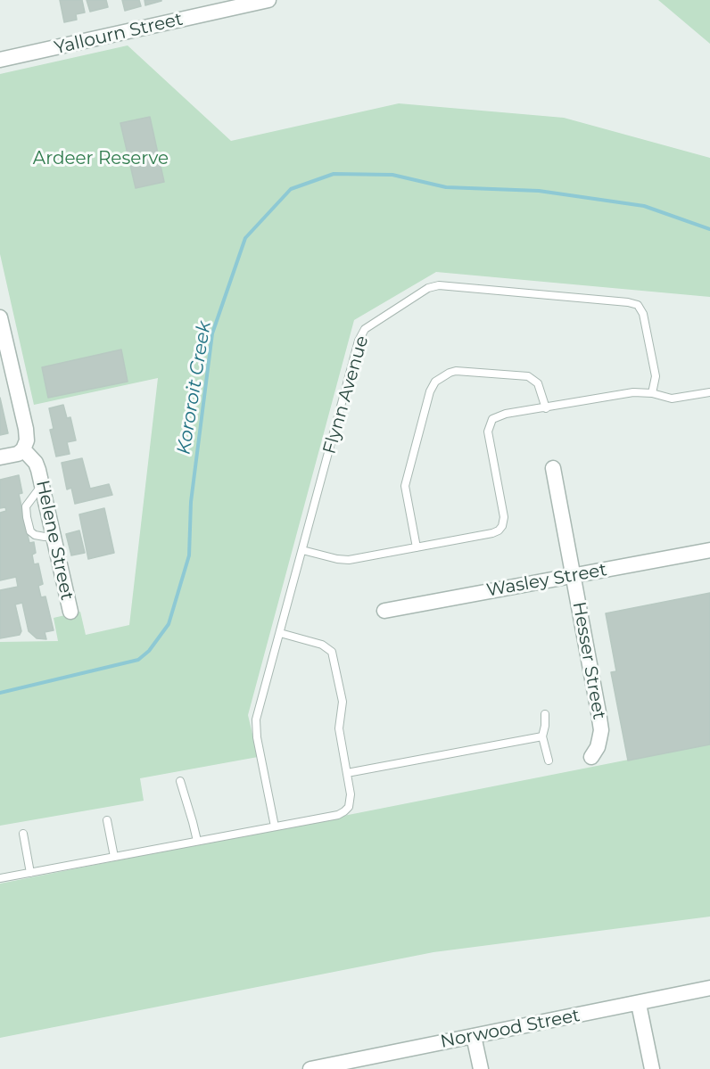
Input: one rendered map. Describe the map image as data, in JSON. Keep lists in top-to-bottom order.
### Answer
{
  "streets": {
    "street": [
      "Yallourn Street",
      "Helene Street",
      "Wasley Street",
      "Hesser Street",
      "Norwood Street"
    ],
    "lane": ["Flynn Avenue"]
  },
  "crossings": [
    ["Wasley Street", "Hesser Street"]
  ],
  "water": ["Kororoit Creek"],
  "parks": ["Ardeer Reserve"]
}
